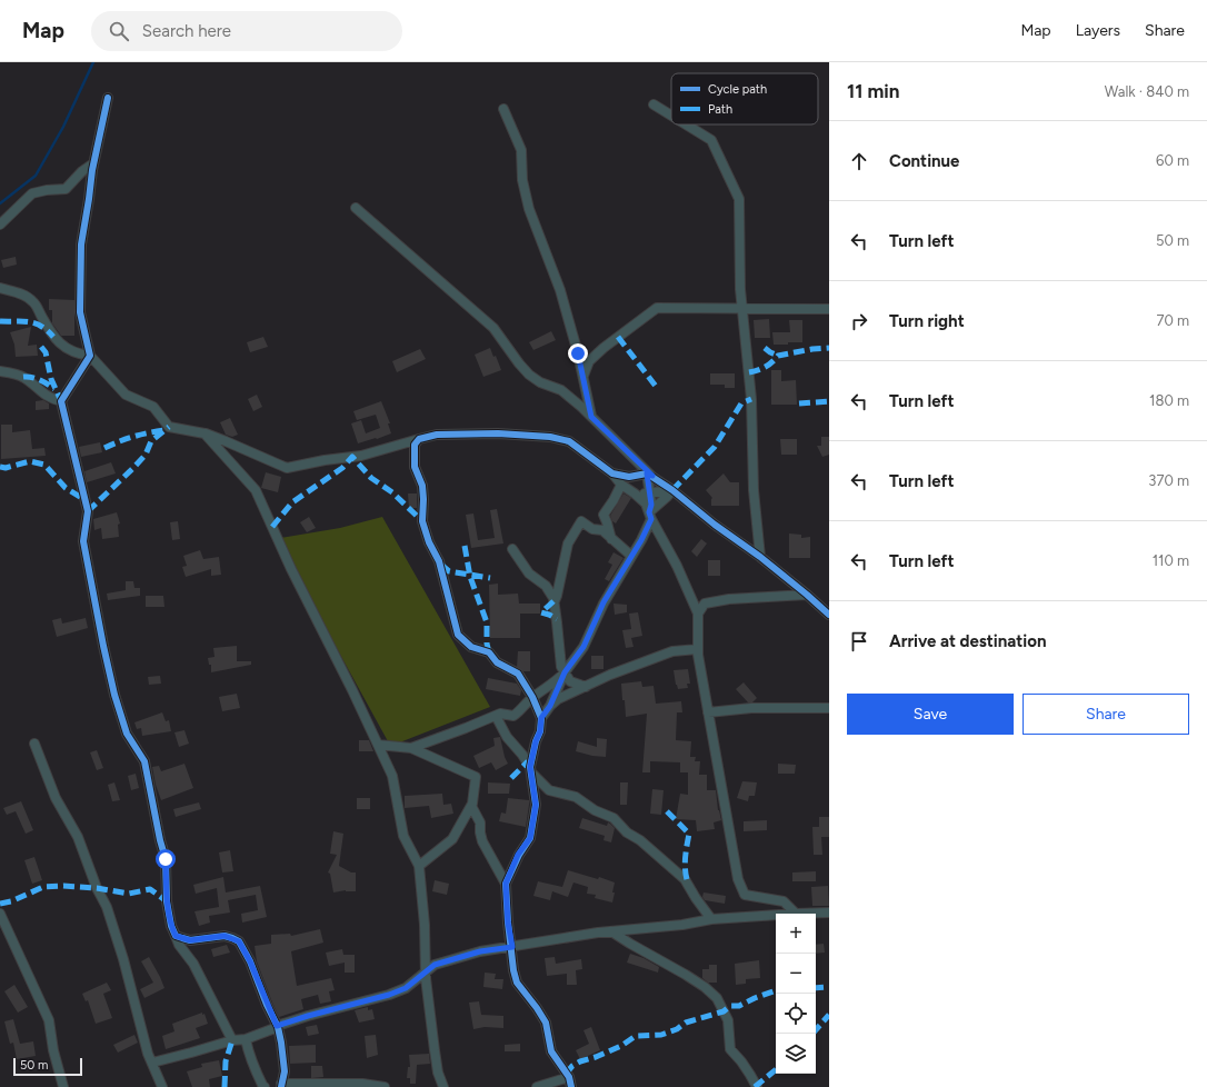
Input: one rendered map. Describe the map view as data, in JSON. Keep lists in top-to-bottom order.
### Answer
{
  "legend": ["Cycle path", "Path"],
  "scale_bar": "50 m",
  "page": {
    "header": "Map",
    "search": "Search here",
    "nav": ["Map", "Layers", "Share"],
    "heading": ["11 min", "Walk · 840 m"],
    "list": [
      ["Continue", "60 m"],
      ["Turn left", "50 m"],
      ["Turn right", "70 m"],
      ["Turn left", "180 m"],
      ["Turn left", "370 m"],
      ["Turn left", "110 m"],
      "Arrive at destination"
    ],
    "buttons": ["Save", "Share"],
    "map_buttons": ["+", "−"],
    "scale": "50 m"
  }
}
